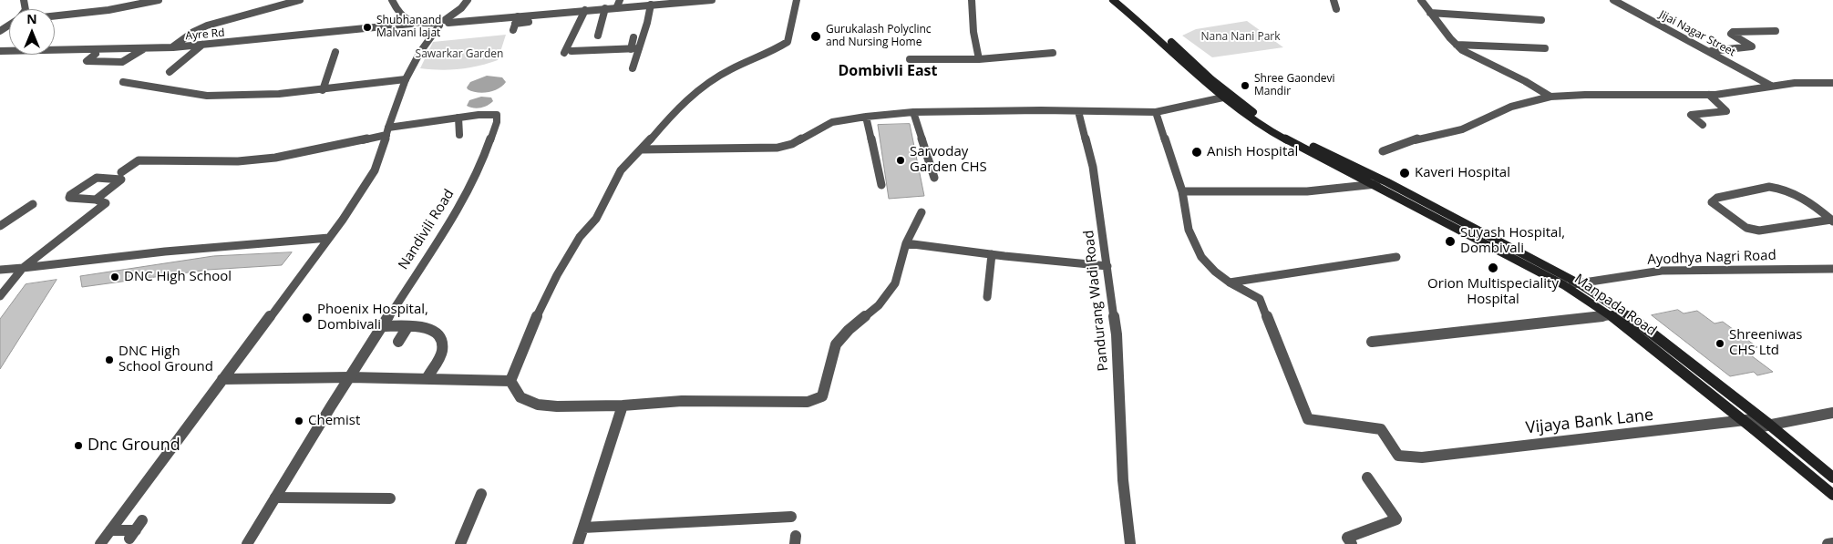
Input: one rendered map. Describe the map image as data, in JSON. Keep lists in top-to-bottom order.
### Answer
{
  "streets": {
    "main road": ["Manpada Road"],
    "street": [
      "Jijai Nagar Street",
      "Ayre Rd",
      "Nandivili Road",
      "Ayodhya Nagri Road",
      "Pandurang Wadi Road",
      "Vijaya Bank Lane"
    ]
  },
  "crossings": [
    ["Ayodhya Nagri Road", "Manpada Road"],
    ["Manpada Road", "Vijaya Bank Lane"]
  ],
  "districts": ["Dombivli East"],
  "parks": ["Nana Nani Park", "Sawarkar Garden"],
  "places": [
    "Shubhanand Malvani lajat",
    "Gurukalash Polyclinc and Nursing Home",
    "Shree Gaondevi Mandir",
    "Anish Hospital",
    "Sarvoday Garden CHS",
    "Kaveri Hospital",
    "Suyash Hospital, Dombivali",
    "Orion Multispeciality Hospital",
    "DNC High School",
    "Phoenix Hospital, Dombivali",
    "Shreeniwas CHS Ltd",
    "DNC High School Ground",
    "Chemist",
    "Dnc Ground"
  ],
  "north": "top"
}
